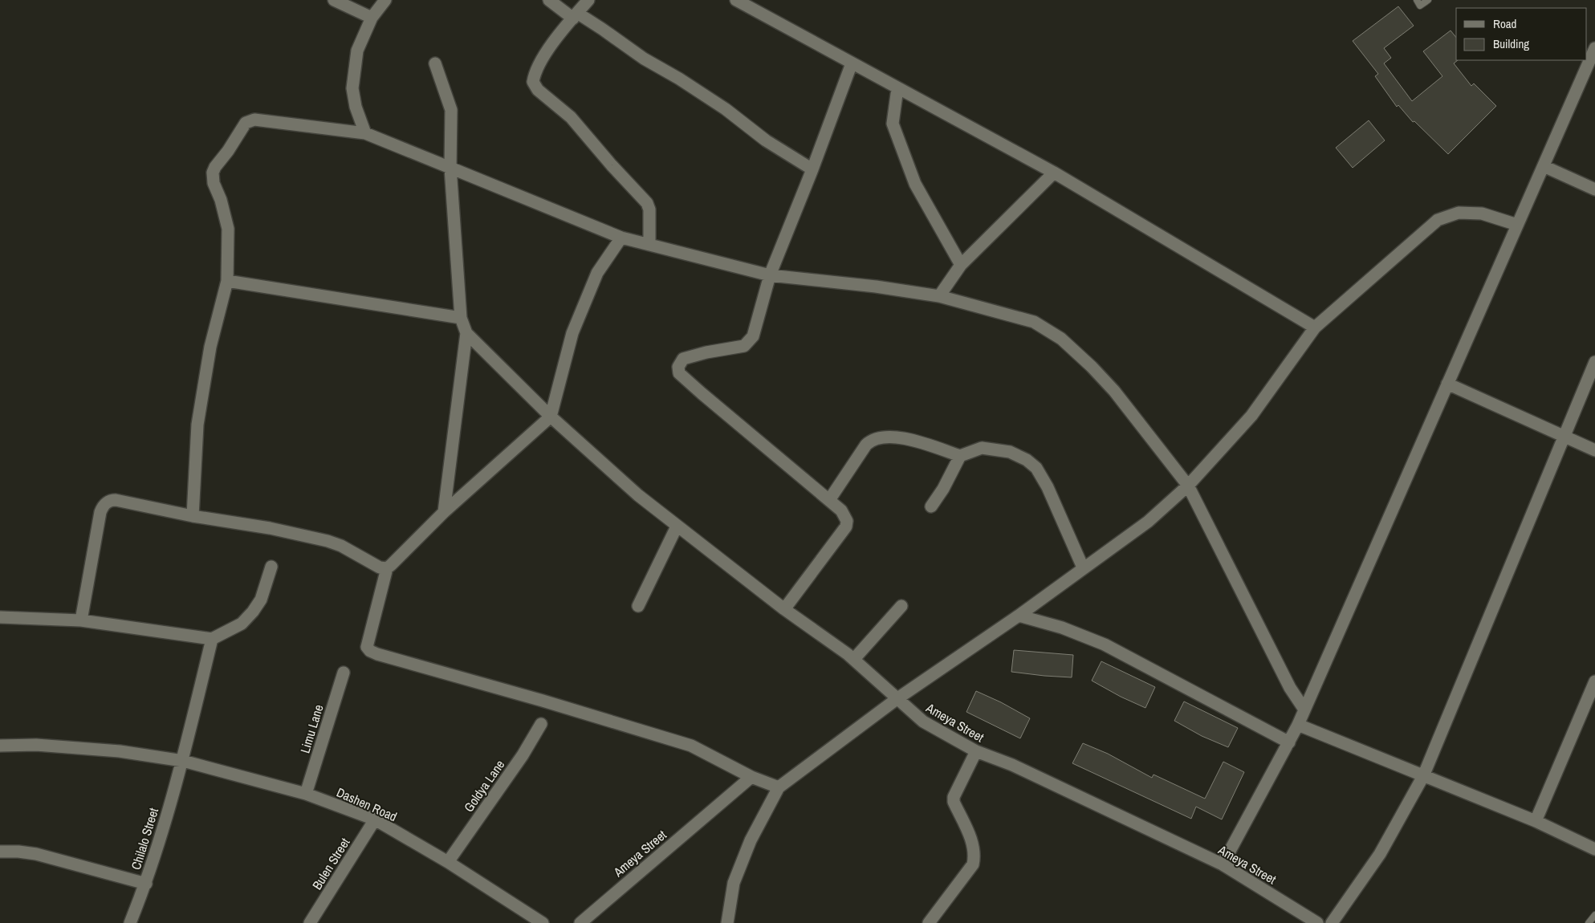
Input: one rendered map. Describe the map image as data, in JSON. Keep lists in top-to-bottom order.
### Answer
{
  "streets": {
    "street": [
      "Ameya Street",
      "Limu Lane",
      "Goldya Lane",
      "Dashen Road",
      "Chilalo Street",
      "Bulen Street"
    ]
  },
  "crossings": [
    ["Limu Lane", "Dashen Road"],
    ["Goldya Lane", "Dashen Road"],
    ["Dashen Road", "Chilalo Street"],
    ["Dashen Road", "Bulen Street"]
  ],
  "legend": ["Road", "Building"]
}
